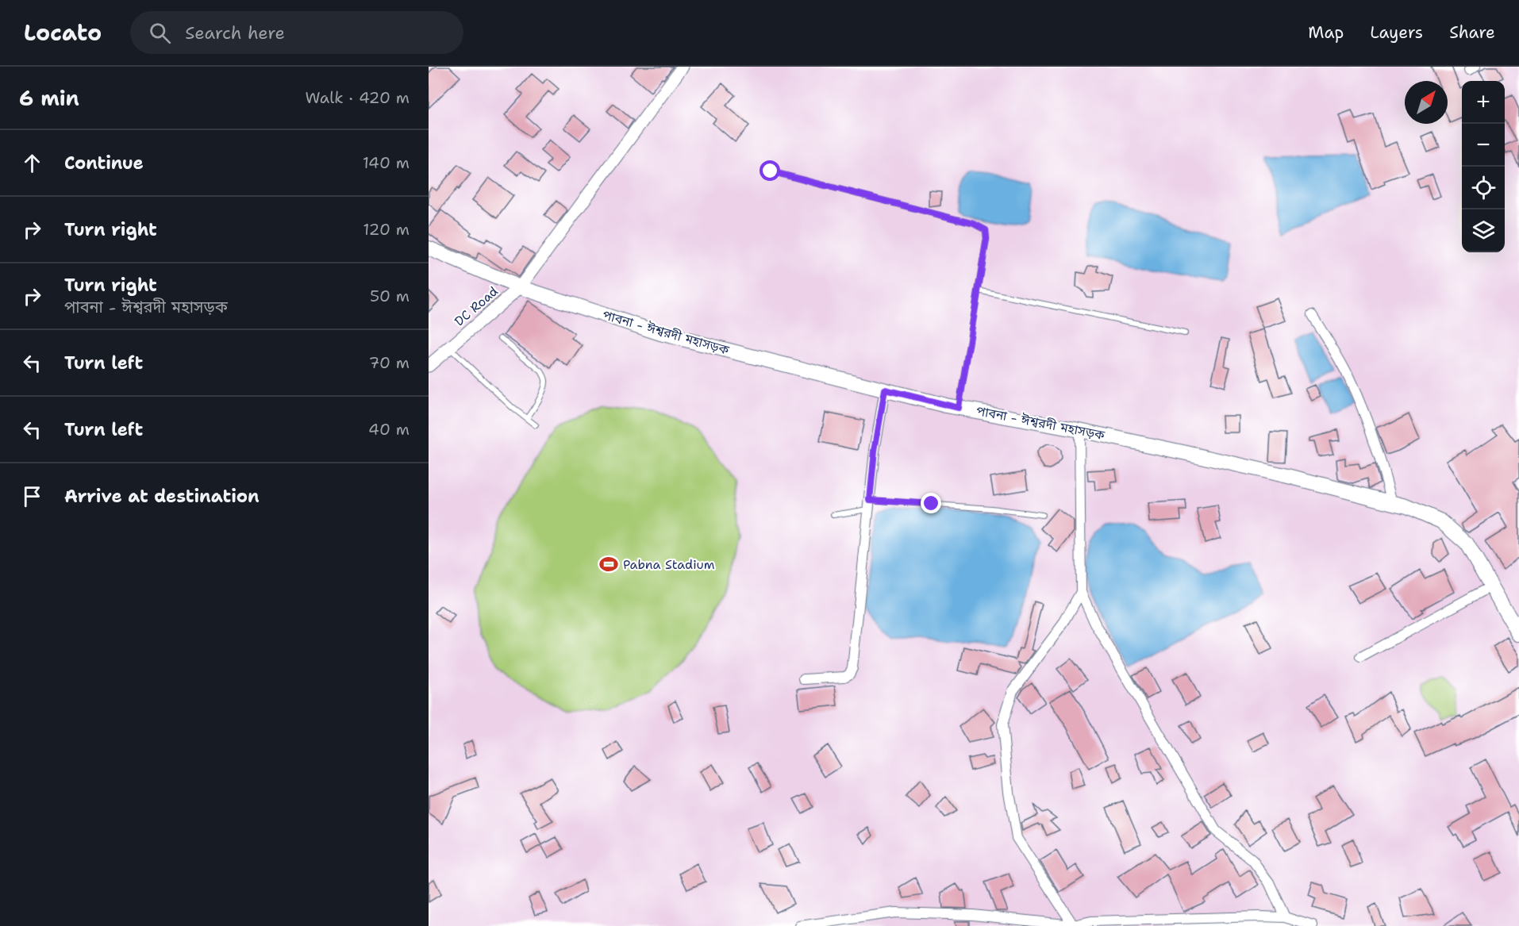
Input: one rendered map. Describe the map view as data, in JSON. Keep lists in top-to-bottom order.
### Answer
{
  "streets": {
    "main road": ["পাবনা - ঈশ্বরদী মহাসড়ক"],
    "street": ["DC Road"]
  },
  "crossings": [
    ["DC Road", "পাবনা - ঈশ্বরদী মহাসড়ক"]
  ],
  "places": {
    "sports": ["Pabna Stadium"]
  },
  "north": "top right",
  "page": {
    "header": "Locato",
    "search": "Search here",
    "nav": ["Map", "Layers", "Share"],
    "heading": ["6 min", "Walk · 420 m"],
    "map_buttons": ["+", "−"],
    "list": [
      ["Continue", "140 m"],
      ["Turn right", "120 m"],
      ["Turn right", "পাবনা - ঈশ্বরদী মহাসড়ক", "50 m"],
      ["Turn left", "70 m"],
      ["Turn left", "40 m"],
      "Arrive at destination"
    ]
  }
}
